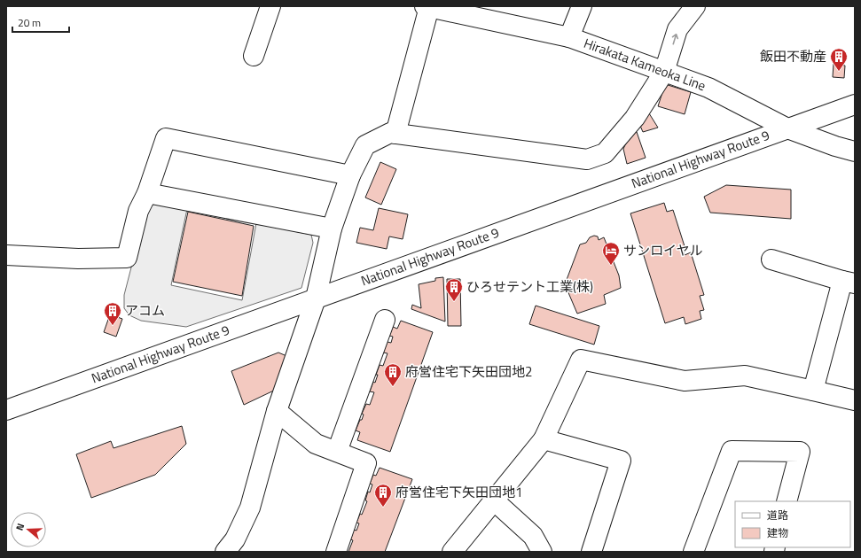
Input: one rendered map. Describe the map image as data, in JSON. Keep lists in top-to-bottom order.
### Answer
{
  "streets": {
    "main road": ["Hirakata Kameoka Line", "National Highway Route 9"]
  },
  "crossings": [
    ["Hirakata Kameoka Line", "National Highway Route 9"]
  ],
  "places": {
    "building": [
      "飯田不動産",
      "ひろせテント工業(株)",
      "アコム",
      "府営住宅下矢田団地2",
      "府営住宅下矢田団地1"
    ],
    "hotel": ["サンロイヤル"]
  },
  "legend": ["道路", "建物"],
  "scale_bar": "20 m",
  "north": "left"
}
